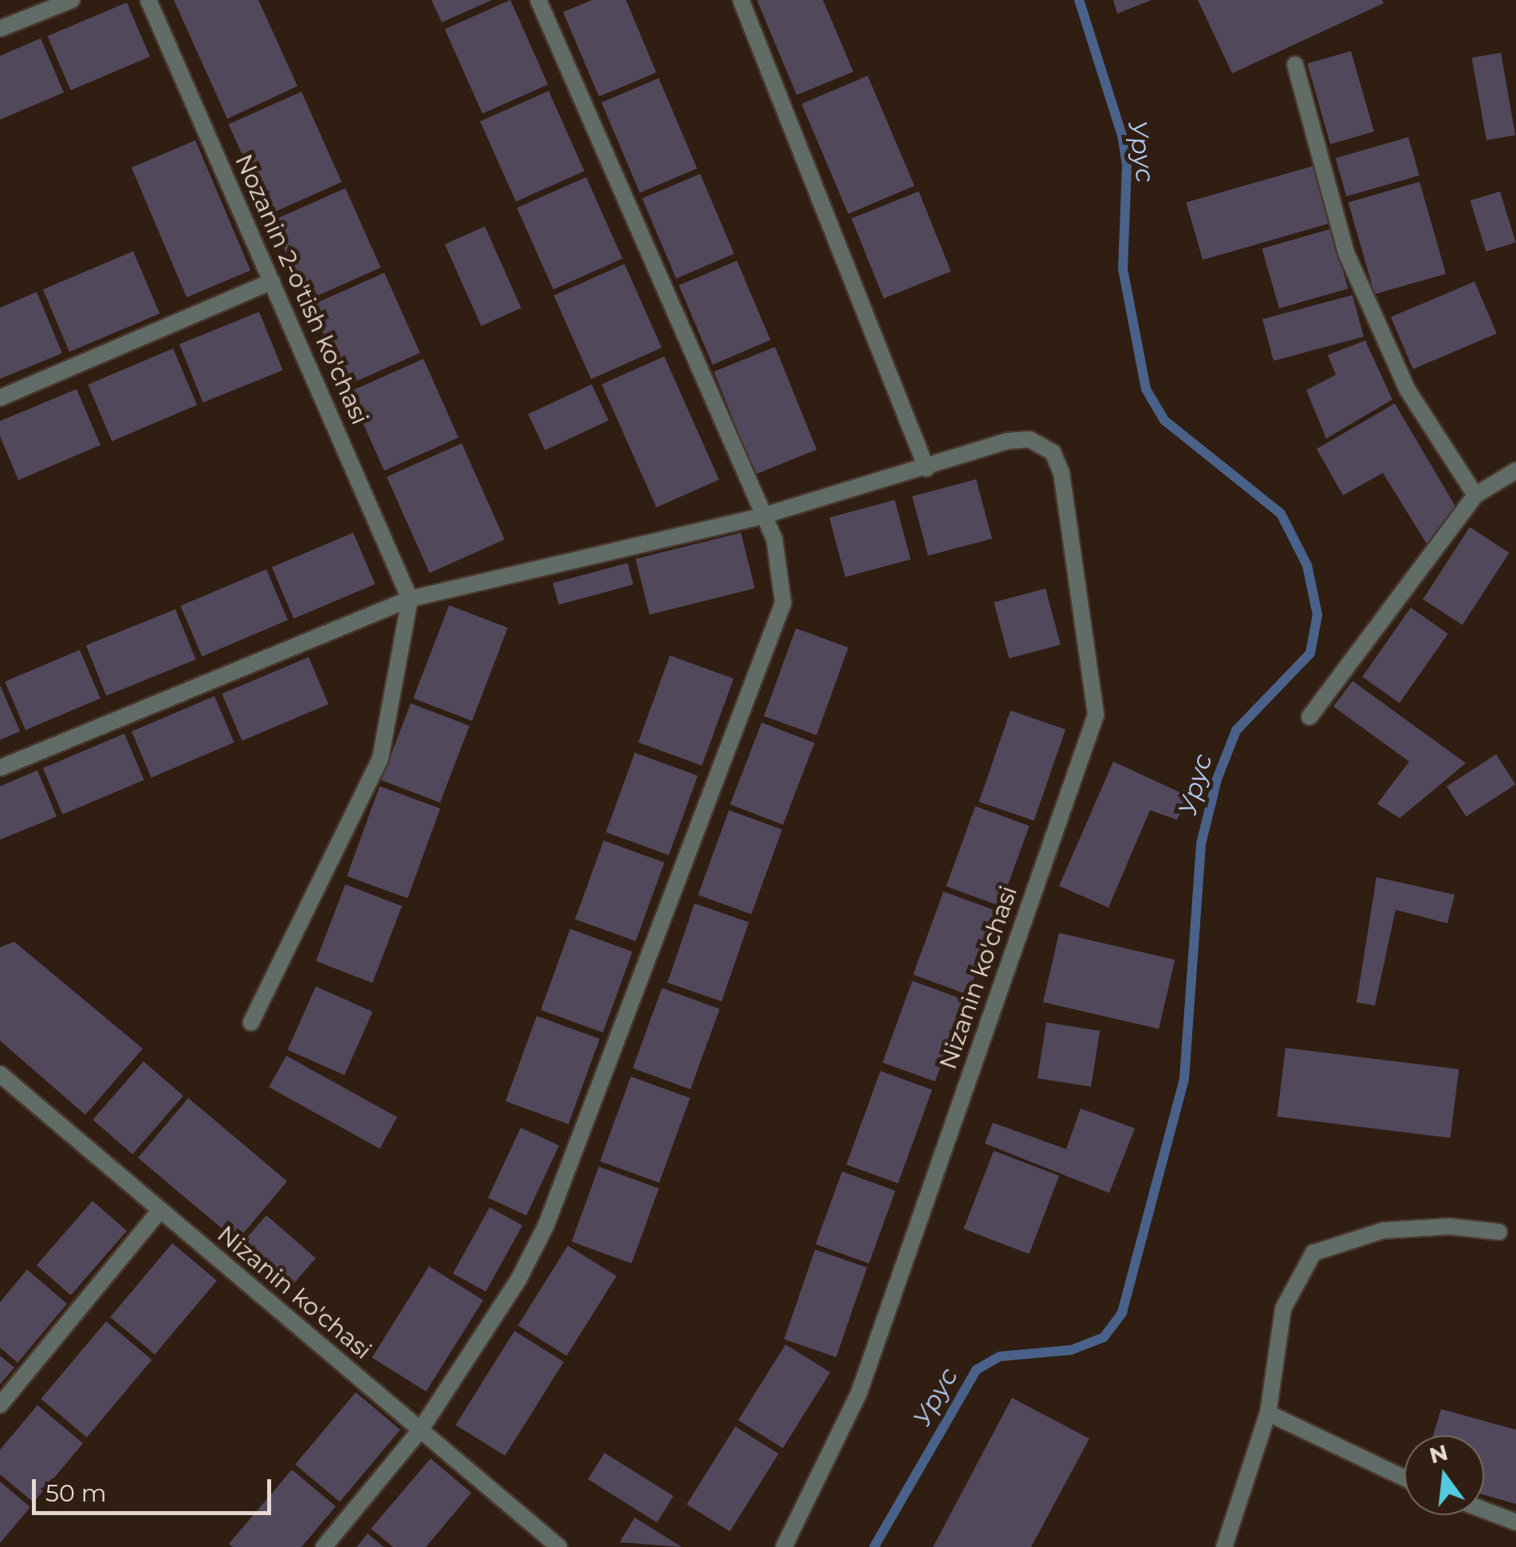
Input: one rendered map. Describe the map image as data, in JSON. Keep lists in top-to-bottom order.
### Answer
{
  "streets": {
    "street": ["Nozanin 2-o'tish ko'chasi", "Nizanin ko'chasi"]
  },
  "water": ["Урус"],
  "scale_bar": "50 m",
  "north": "top"
}
